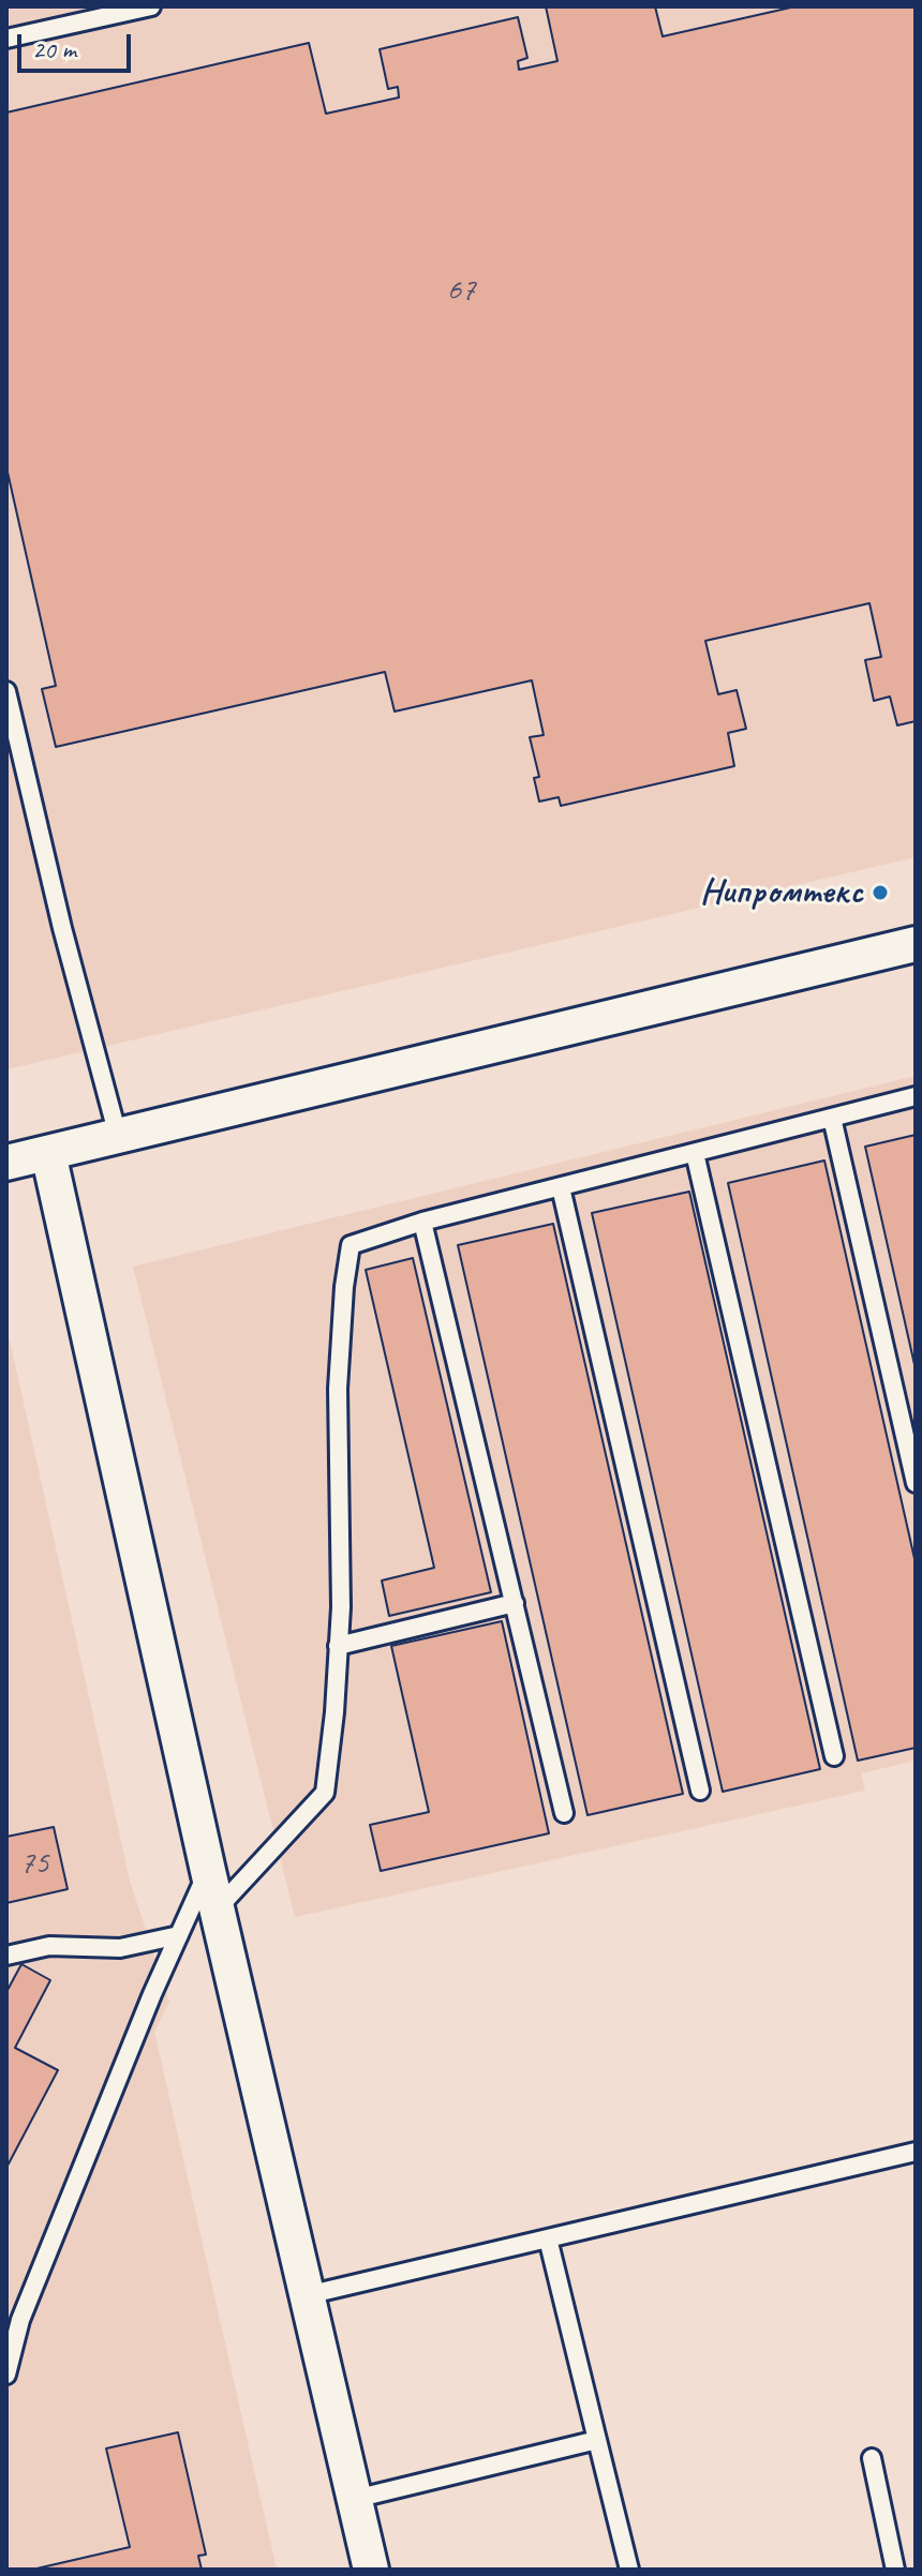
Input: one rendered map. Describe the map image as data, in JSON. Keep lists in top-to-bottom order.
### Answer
{
  "places": ["Нипромтекс"],
  "house_numbers": ["67", "75"],
  "scale_bar": "20 m"
}
